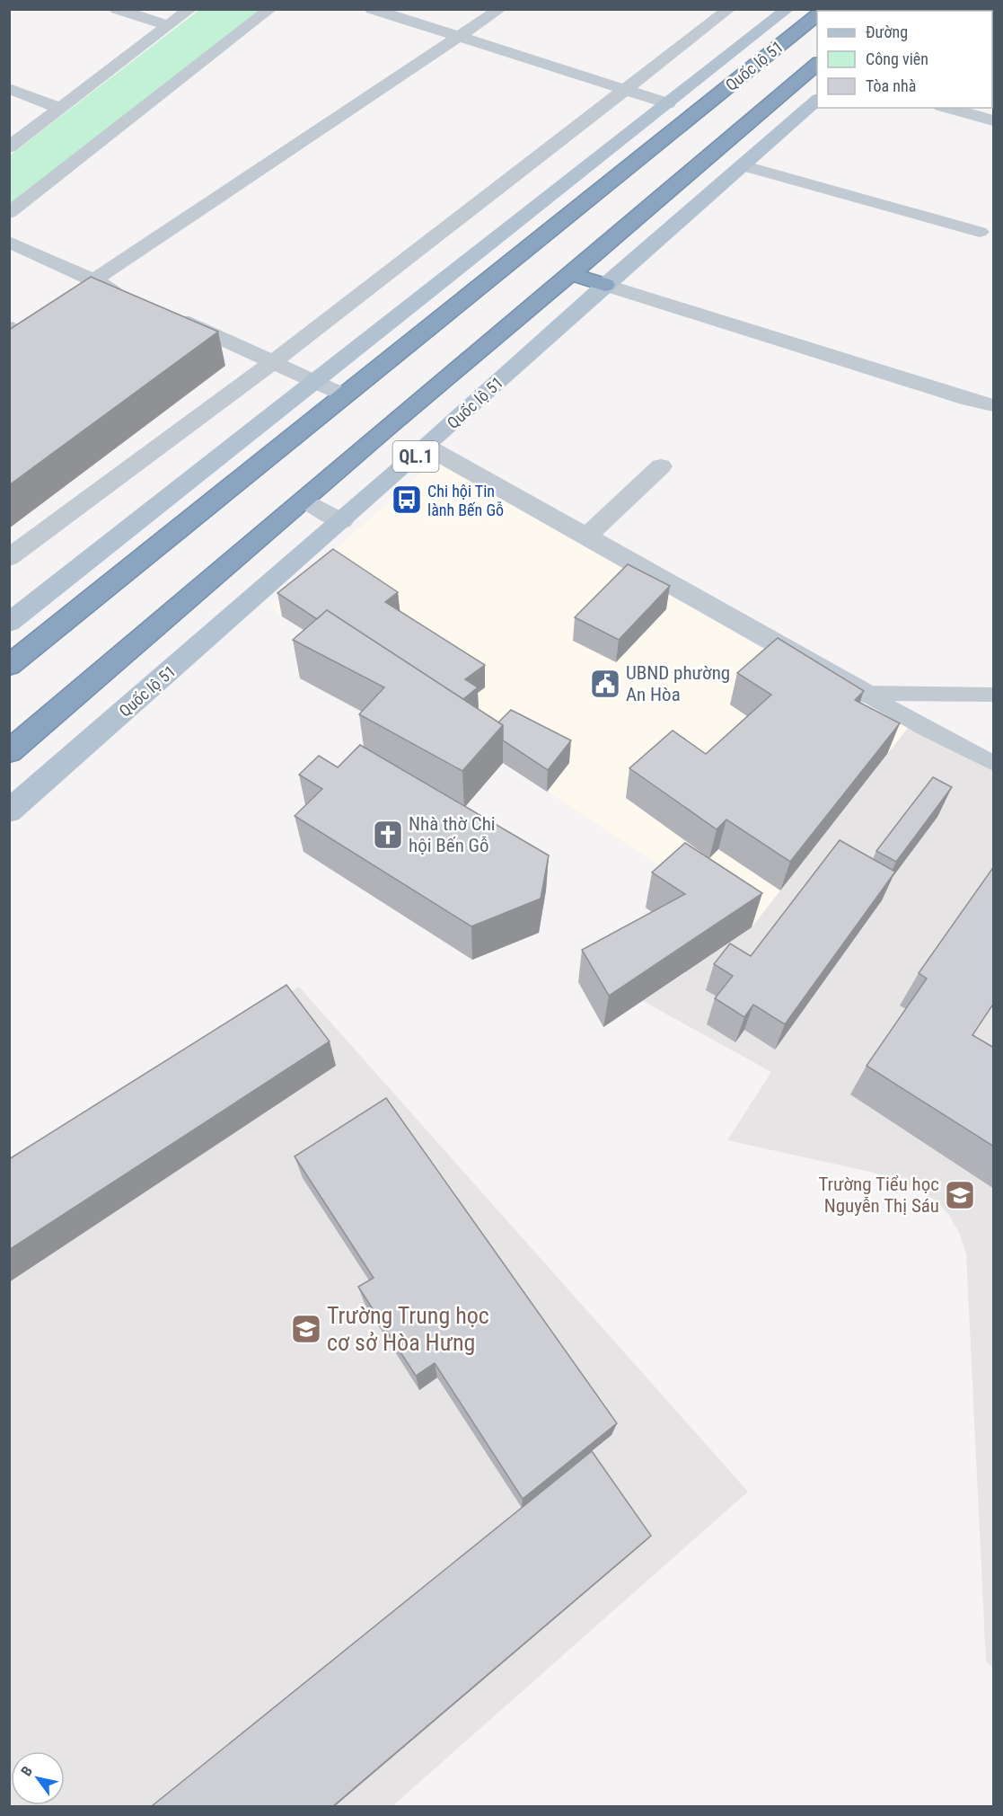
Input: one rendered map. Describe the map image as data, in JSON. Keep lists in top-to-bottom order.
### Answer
{
  "streets": {
    "highway": ["Quốc lộ 51", "QL.1"]
  },
  "places": {
    "bus stop": ["Chi hội Tin lành Bến Gỗ"],
    "public building": ["UBND phường An Hòa"],
    "church": ["Nhà thờ Chi hội Bến Gỗ"],
    "school or university": ["Trường Tiểu học Nguyễn Thị Sáu", "Trường Trung học cơ sở Hòa Hưng"]
  },
  "legend": ["Đường", "Công viên", "Tòa nhà"],
  "north": "top left"
}
